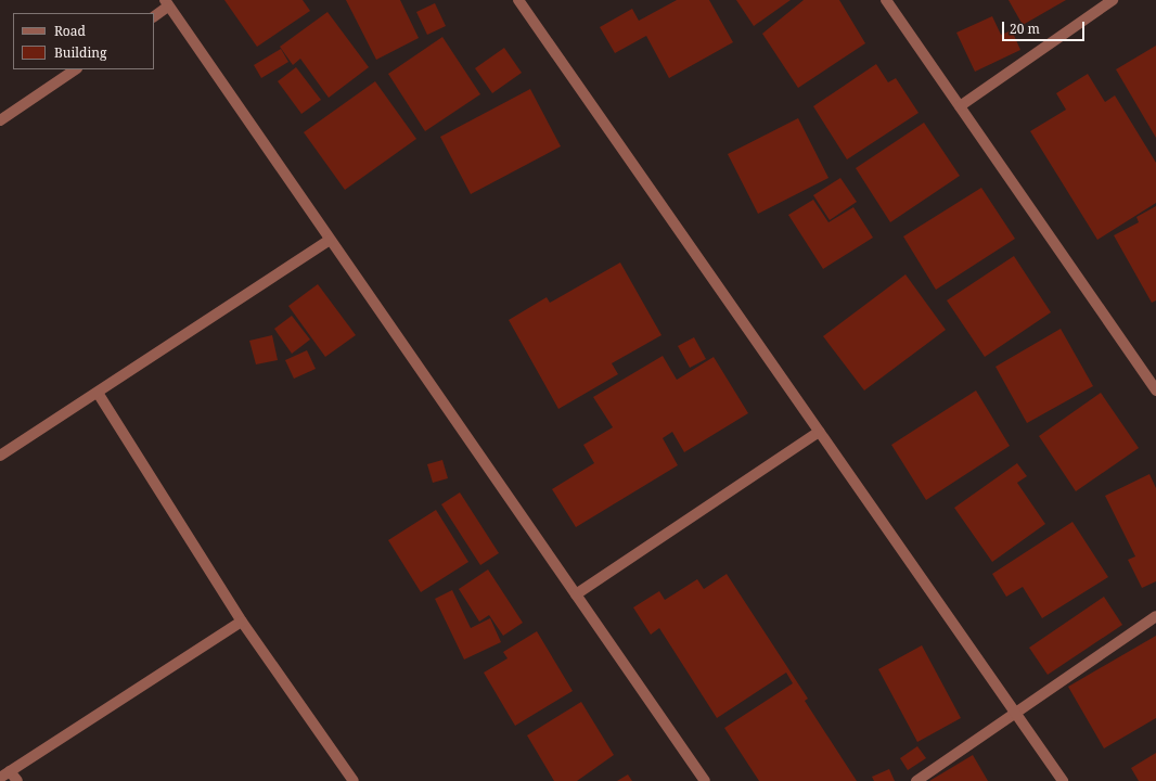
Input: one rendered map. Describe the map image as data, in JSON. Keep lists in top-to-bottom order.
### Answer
{
  "legend": ["Road", "Building"],
  "scale_bar": "20 m"
}
